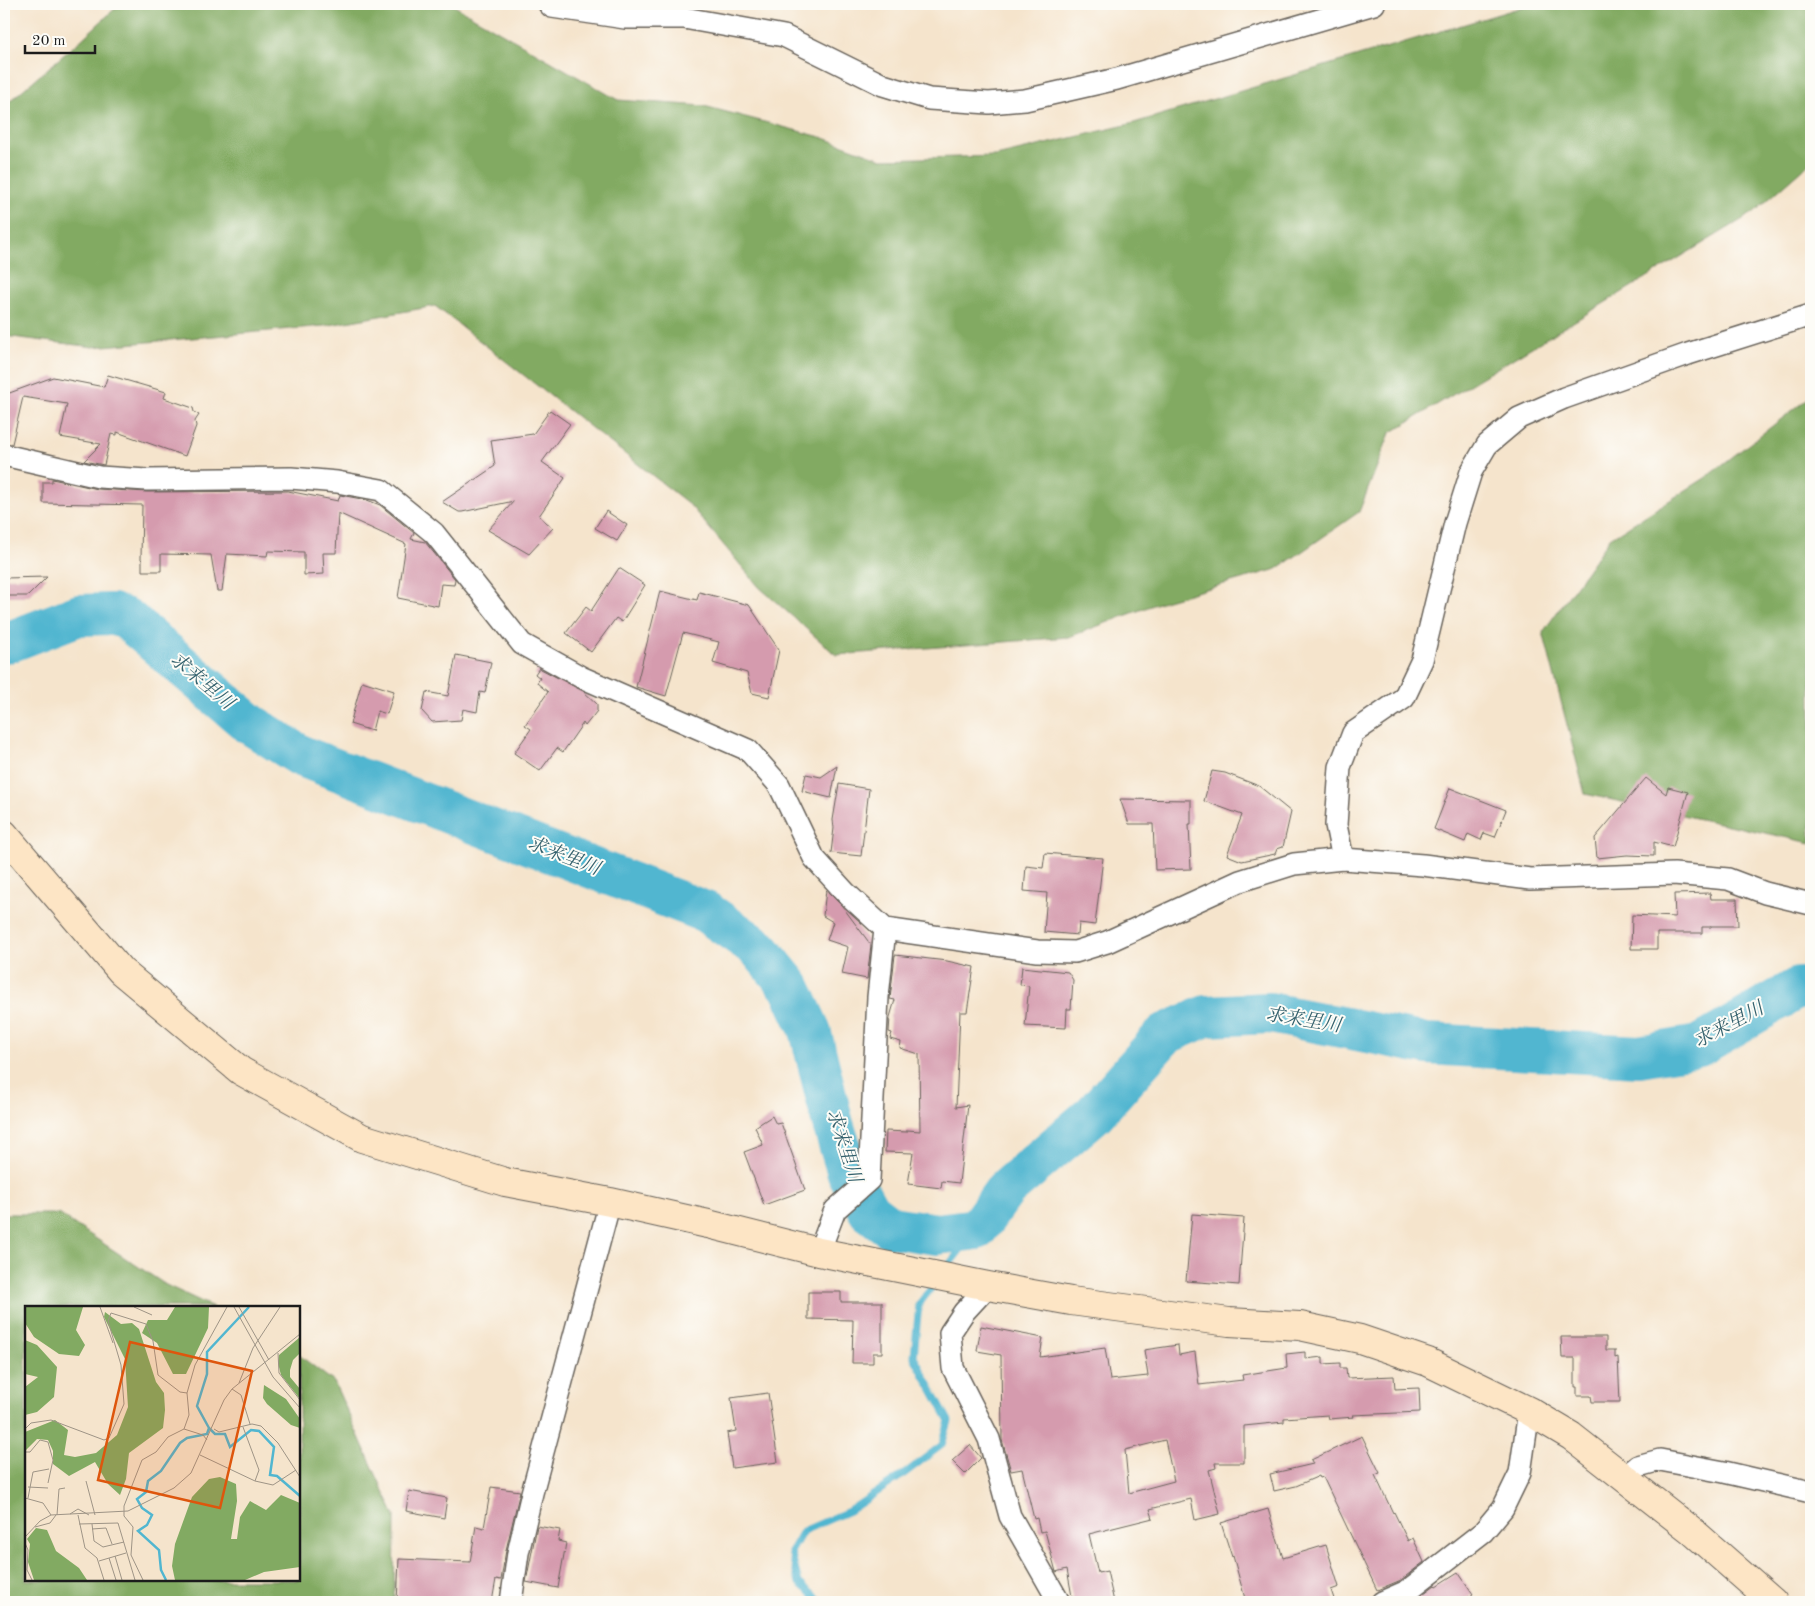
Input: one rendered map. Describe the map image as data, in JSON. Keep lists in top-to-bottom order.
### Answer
{
  "water": ["求来里川"],
  "scale_bar": "20 m"
}
